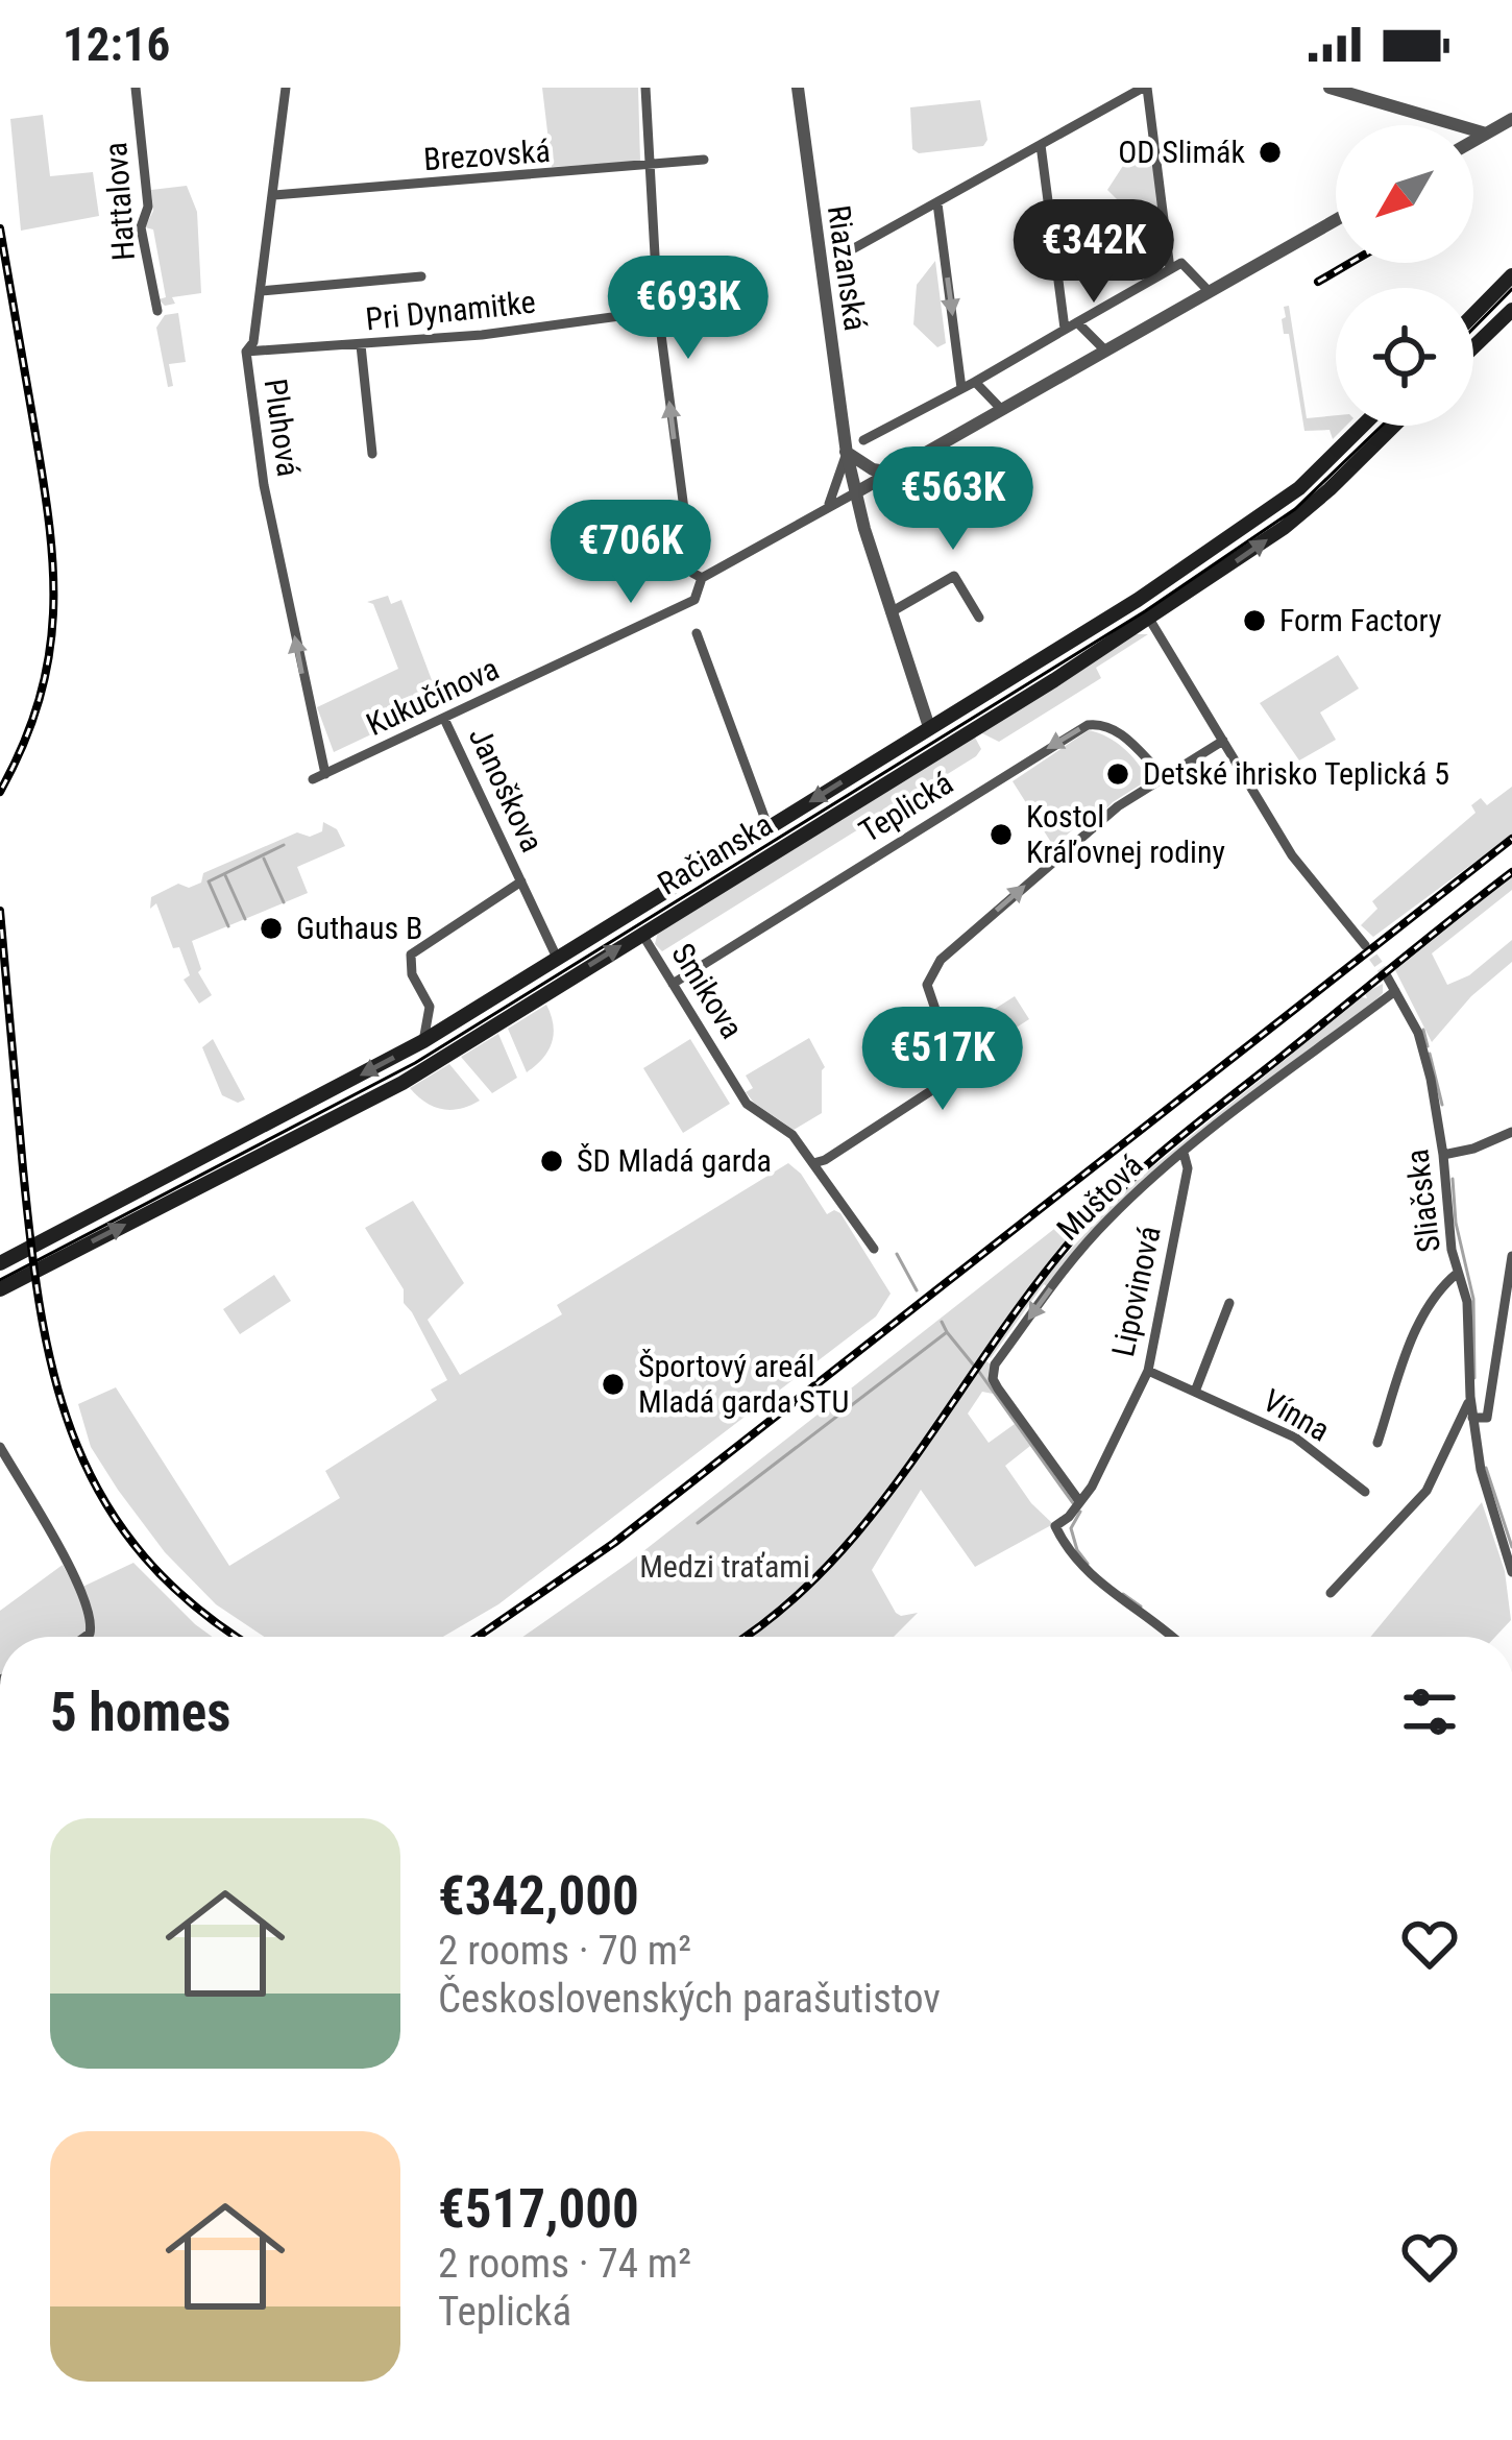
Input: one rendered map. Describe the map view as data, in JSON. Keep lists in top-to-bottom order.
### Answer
{
  "streets": {
    "main road": ["Račianska"],
    "street": [
      "Brezovská",
      "Hattalova",
      "Riazanská",
      "Pri Dynamitke",
      "Pluhová",
      "Kukučínova",
      "Janoškova",
      "Teplická",
      "Smikova",
      "Muštová",
      "Sliačska",
      "Lipovinová",
      "Vínna"
    ]
  },
  "crossings": [
    ["Brezovská", "Pluhová"],
    ["Riazanská", "Kukučínova"],
    ["Riazanská", "Račianska"],
    ["Pri Dynamitke", "Pluhová"],
    ["Pluhová", "Kukučínova"],
    ["Kukučínova", "Janoškova"],
    ["Janoškova", "Račianska"],
    ["Teplická", "Smikova"],
    ["Račianska", "Smikova"],
    ["Muštová", "Sliačska"],
    ["Muštová", "Lipovinová"],
    ["Lipovinová", "Vínna"]
  ],
  "one_way": ["Pluhová", "Teplická", "Muštová"],
  "parks": ["Medzi traťami"],
  "places": [
    "OD Slimák",
    "Form Factory",
    "Detské ihrisko Teplická 5",
    "Kostol Kráľovnej rodiny",
    "Guthaus B",
    "ŠD Mladá garda",
    "Športový areál Mladá garda STU"
  ],
  "north": "bottom left",
  "page": {
    "status": "12:16",
    "price": [
      "€342K",
      "€693K",
      "€563K",
      "€706K",
      "€517K"
    ],
    "heading": "5 homes",
    "list": [
      {
        "name": "€342,000",
        "note": "2 rooms · 70 m² · Československých parašutistov"
      },
      {
        "name": "€517,000",
        "note": "2 rooms · 74 m² · Teplická"
      }
    ]
  }
}
